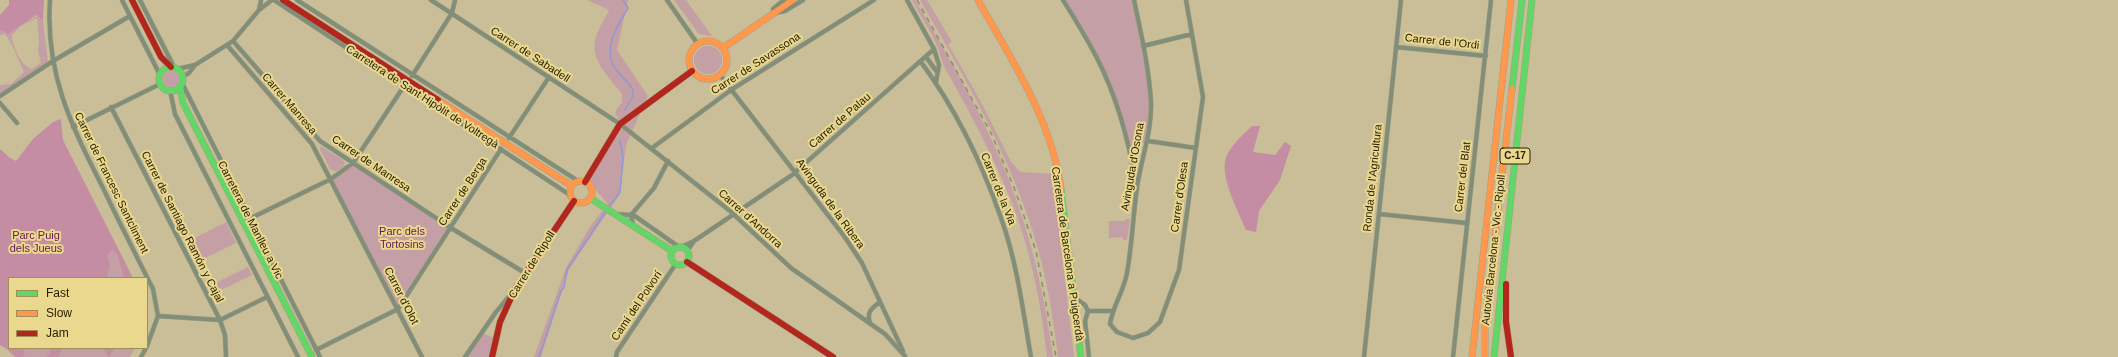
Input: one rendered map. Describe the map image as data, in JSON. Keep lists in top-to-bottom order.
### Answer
{
  "streets": {
    "main road": [
      "Carretera de Sant Hipòlit de Voltregà",
      "C-17",
      "Carretera de Manlleu a Vic",
      "Autovia Barcelona - Vic - Ripoll",
      "Carretera de Barcelona a Puigcerdà",
      "Carrer de Ripoll"
    ],
    "street": [
      "Carrer de l'Ordi",
      "Carrer de Sabadell",
      "Carrer de Savassona",
      "Carrer Manresa",
      "Carrer de Palau",
      "Carrer de Manresa",
      "Avinguda d'Osona",
      "Carrer del Blat",
      "Ronda de l'Agricultura",
      "Carrer de Francesc Santcliment",
      "Carrer de la Via",
      "Carrer de Berga",
      "Carrer d'Olesa",
      "Avinguda de la Ribera",
      "Carrer d'Andorra",
      "Carrer de Santiago Ramón y Cajal",
      "Carrer d'Olot",
      "Camí del Polvorí"
    ]
  },
  "crossings": [
    ["Carrer de l'Ordi", "Carrer del Blat"],
    ["Carrer de l'Ordi", "Ronda de l'Agricultura"],
    ["Carrer de Sabadell", "Carrer d'Andorra"],
    ["Carrer de Savassona", "Avinguda de la Ribera"],
    ["Carrer de Savassona", "Carrer d'Andorra"],
    ["Carretera de Sant Hipòlit de Voltregà", "Carrer de Berga"],
    ["Carretera de Sant Hipòlit de Voltregà", "Carrer de Ripoll"],
    ["Carrer Manresa", "Carrer d'Olot"],
    ["Carrer de Palau", "Carrer de la Via"],
    ["Carrer de Palau", "Avinguda de la Ribera"],
    ["Carrer de Palau", "Carrer d'Andorra"],
    ["Carrer de Palau", "Camí del Polvorí"],
    ["Carrer de Manresa", "Carrer de Berga"],
    ["Carrer de Manresa", "Carrer de Ripoll"],
    ["Avinguda d'Osona", "Carrer d'Olesa"],
    ["Carrer de Berga", "Carrer d'Olot"],
    ["Avinguda de la Ribera", "Carrer d'Andorra"]
  ],
  "parks": ["Parc dels Tortosins", "Parc Puig dels Jueus"],
  "legend": ["Fast", "Slow", "Jam"]
}
